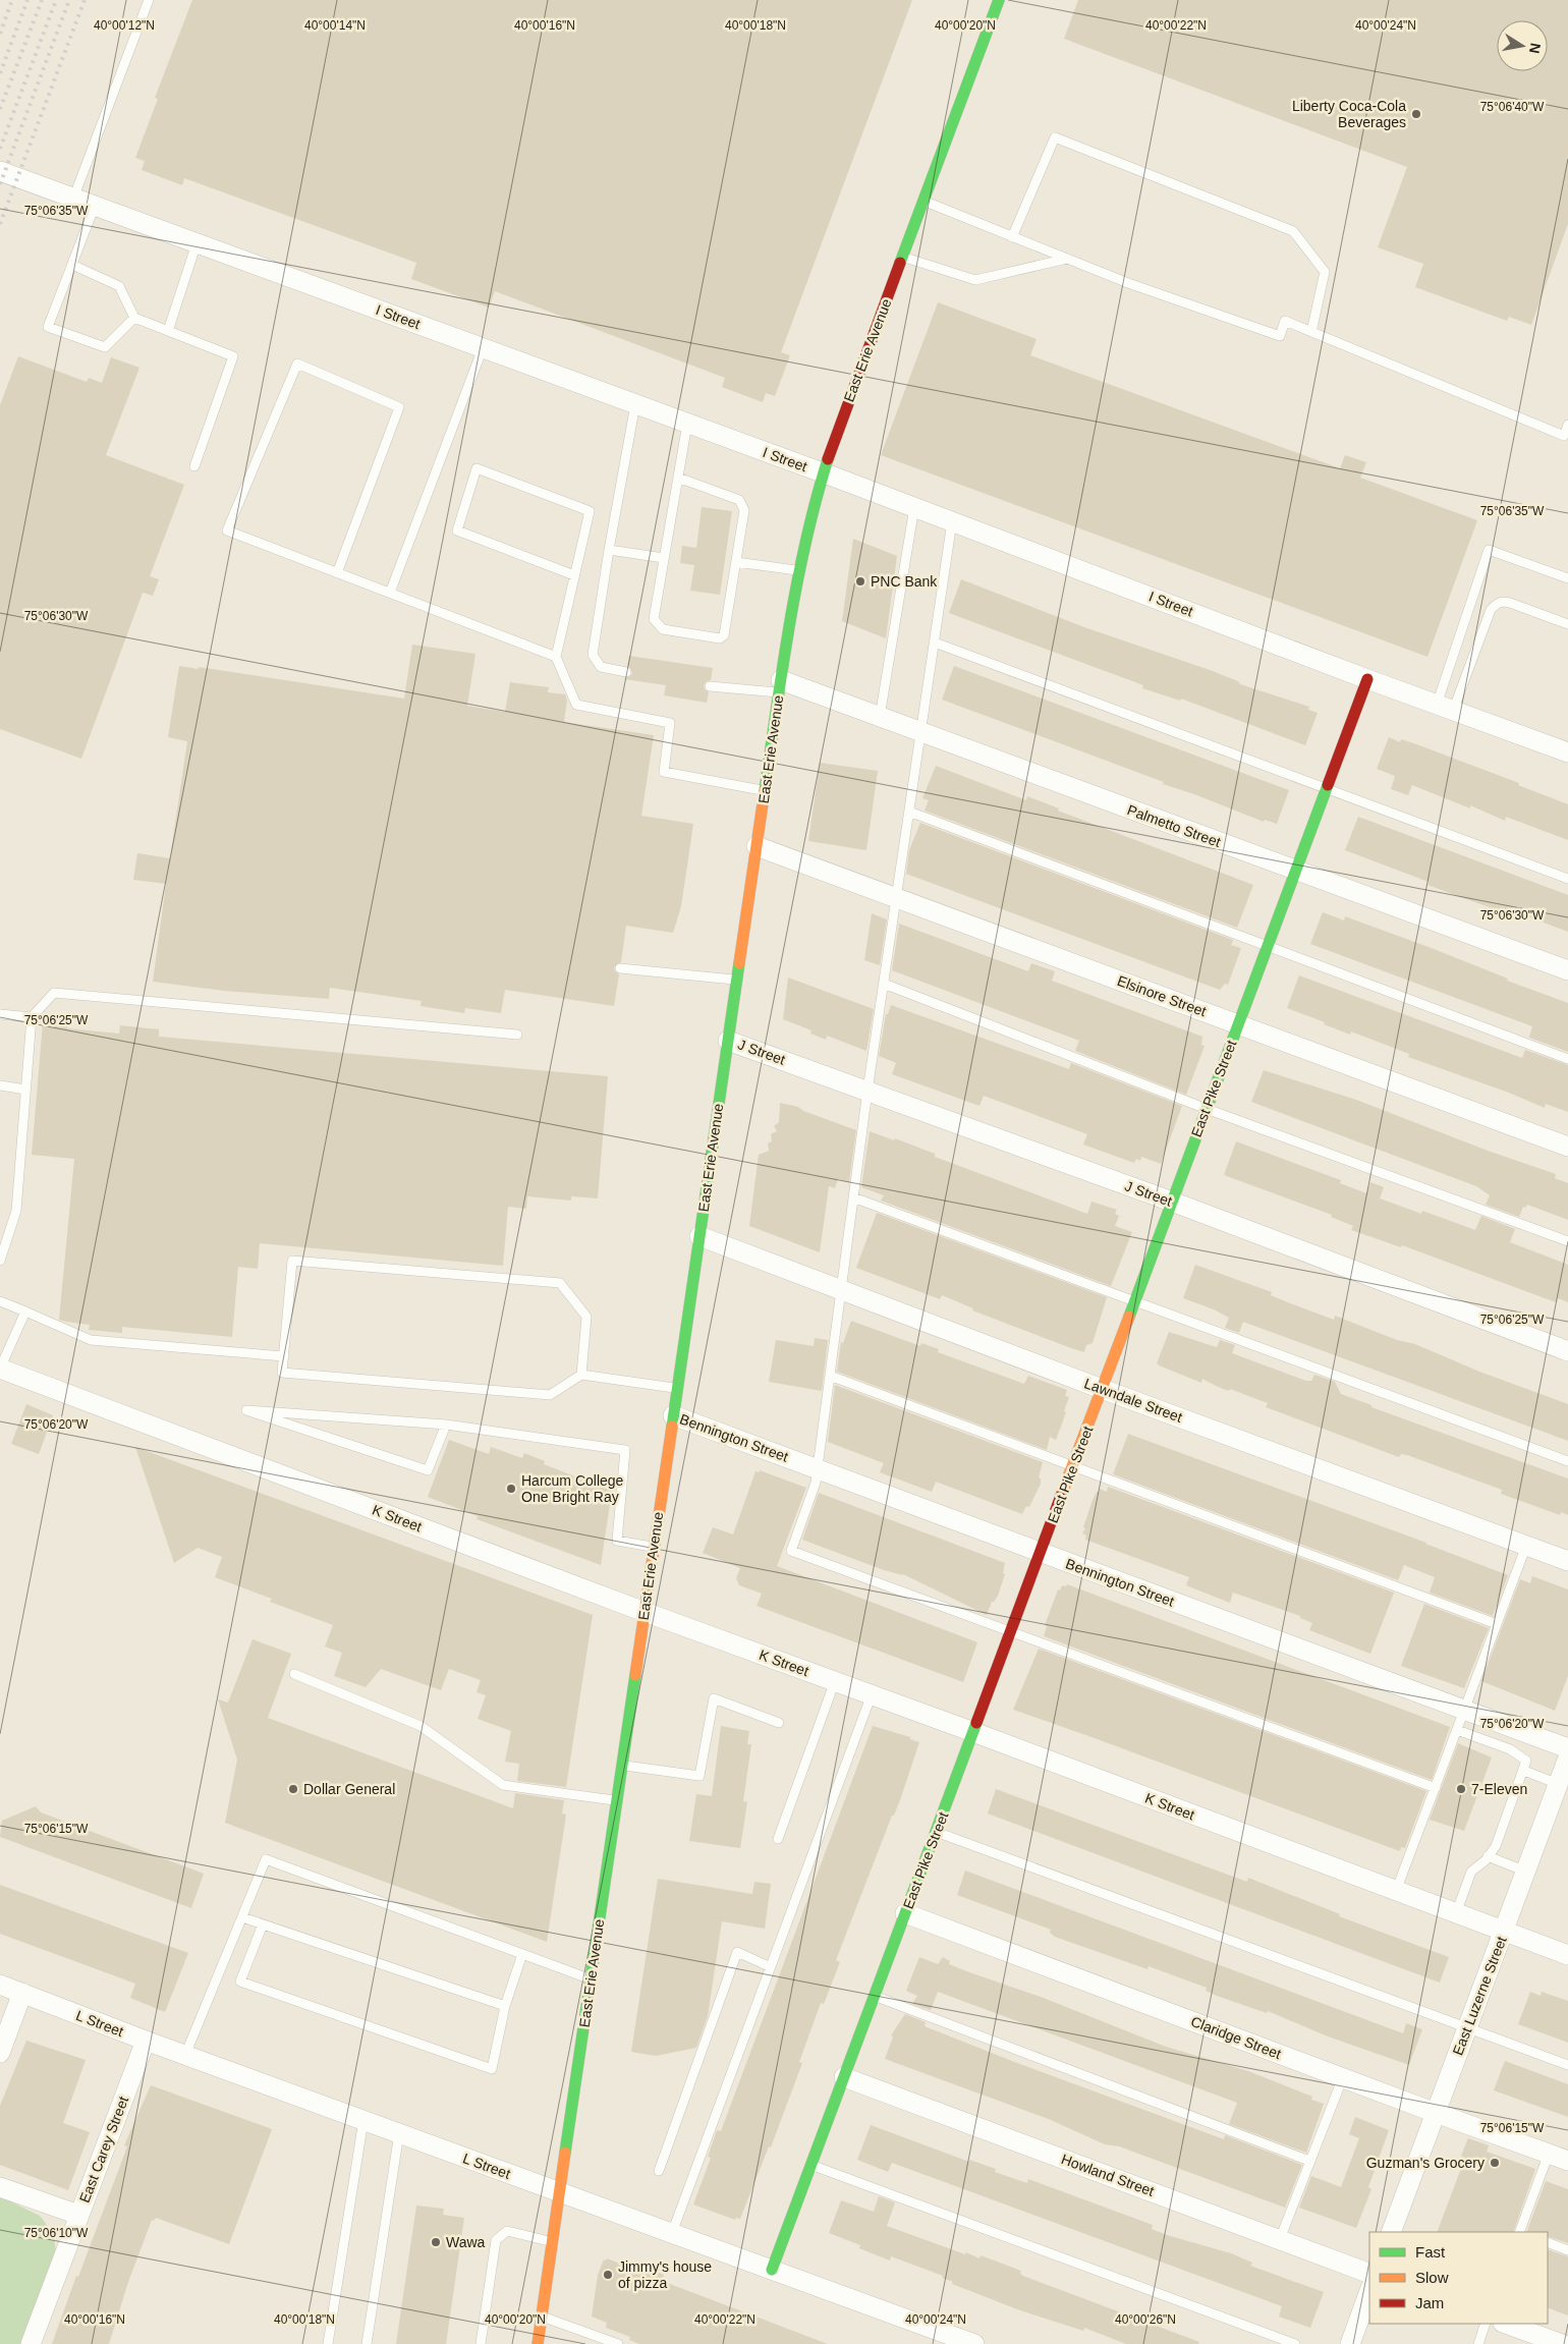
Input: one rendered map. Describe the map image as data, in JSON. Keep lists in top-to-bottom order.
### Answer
{
  "streets": {
    "main road": ["East Erie Avenue", "East Pike Street"],
    "street": [
      "I Street",
      "Palmetto Street",
      "Elsinore Street",
      "J Street",
      "Lawndale Street",
      "Bennington Street",
      "K Street",
      "East Luzerne Street",
      "L Street",
      "Claridge Street",
      "East Carey Street",
      "Howland Street"
    ]
  },
  "crossings": [
    ["I Street", "East Erie Avenue"],
    ["I Street", "East Pike Street"],
    ["East Erie Avenue", "Palmetto Street"],
    ["East Erie Avenue", "Elsinore Street"],
    ["East Erie Avenue", "J Street"],
    ["East Erie Avenue", "Lawndale Street"],
    ["East Erie Avenue", "Bennington Street"],
    ["East Erie Avenue", "K Street"],
    ["East Erie Avenue", "L Street"],
    ["Palmetto Street", "East Pike Street"],
    ["Elsinore Street", "East Pike Street"],
    ["J Street", "East Pike Street"],
    ["East Pike Street", "Lawndale Street"],
    ["East Pike Street", "Bennington Street"],
    ["East Pike Street", "K Street"],
    ["East Pike Street", "L Street"],
    ["East Pike Street", "Claridge Street"],
    ["East Pike Street", "Howland Street"],
    ["K Street", "East Luzerne Street"],
    ["East Luzerne Street", "Claridge Street"],
    ["L Street", "East Carey Street"]
  ],
  "places": [
    "Liberty Coca-Cola Beverages",
    "PNC Bank",
    "Harcum College One Bright Ray",
    "Dollar General",
    "7-Eleven",
    "Guzman's Grocery",
    "Wawa",
    "Jimmy's house of pizza"
  ],
  "legend": ["Fast", "Slow", "Jam"],
  "north": "right",
  "coordinates": [
    "40°00'14\"N",
    "40°00'16\"N",
    "40°00'18\"N",
    "40°00'20\"N",
    "40°00'22\"N",
    "40°00'24\"N",
    "40°00'12\"N",
    "75°06'40\"W",
    "75°06'35\"W",
    "75°06'30\"W",
    "75°06'25\"W",
    "75°06'20\"W",
    "75°06'15\"W",
    "75°06'10\"W",
    "40°00'26\"N"
  ]
}
